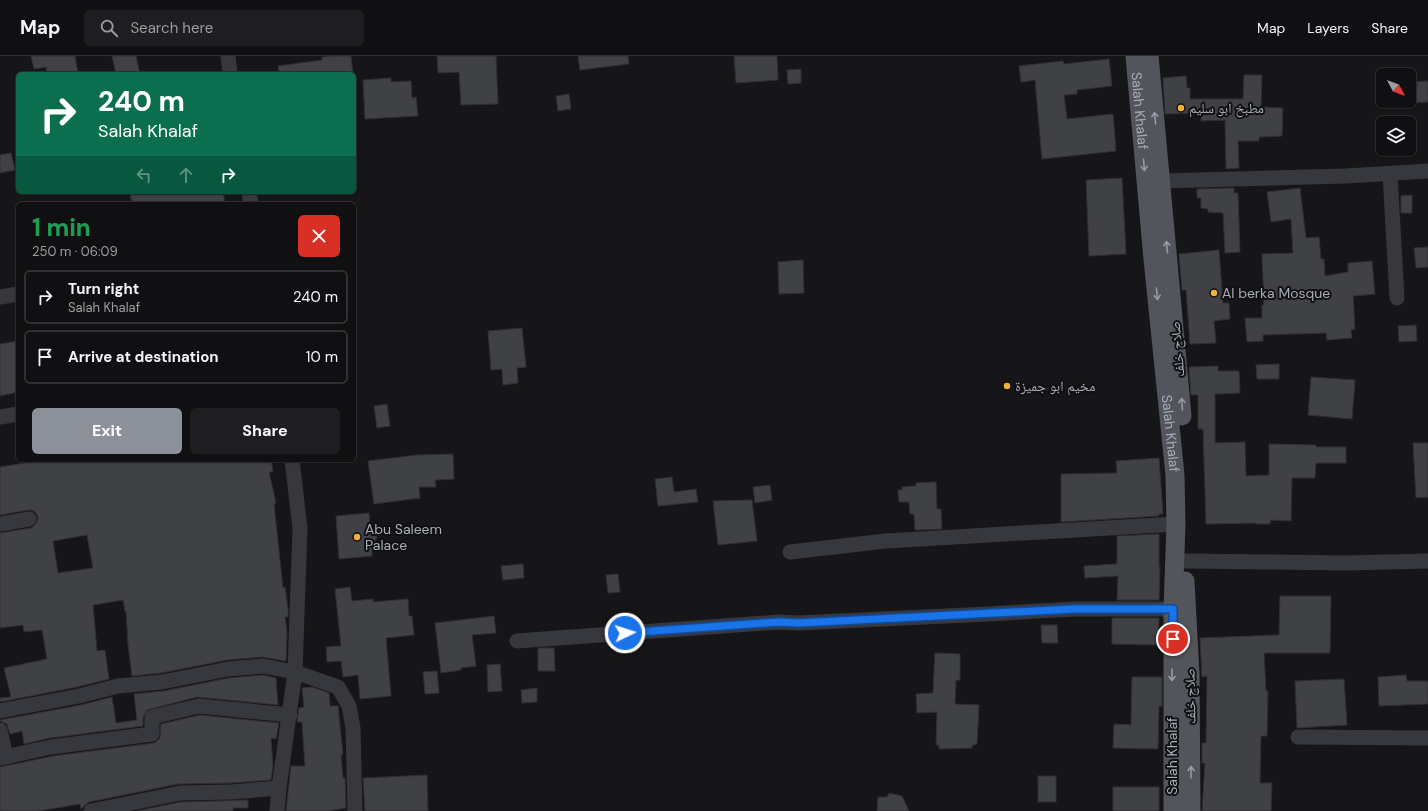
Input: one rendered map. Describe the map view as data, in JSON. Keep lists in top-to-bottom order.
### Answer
{
  "streets": {
    "main road": ["Salah Khalaf", "صلاح خلف"]
  },
  "one_way": ["Salah Khalaf", "صلاح خلف"],
  "places": [
    "مطبخ ابو سليم",
    "Al berka Mosque",
    "مخيم ابو جميزة",
    "Abu Saleem Palace"
  ],
  "north": "bottom right",
  "page": {
    "header": "Map",
    "search": "Search here",
    "nav": ["Map", "Layers", "Share"],
    "turn": ["240 m", "Salah Khalaf"],
    "heading": ["1 min", "250 m · 06:09"],
    "list": [
      {
        "name": "Turn right",
        "note": "Salah Khalaf",
        "value": "240 m"
      },
      {
        "name": "Arrive at destination",
        "value": "10 m"
      }
    ],
    "buttons": ["Exit", "Share"]
  }
}
